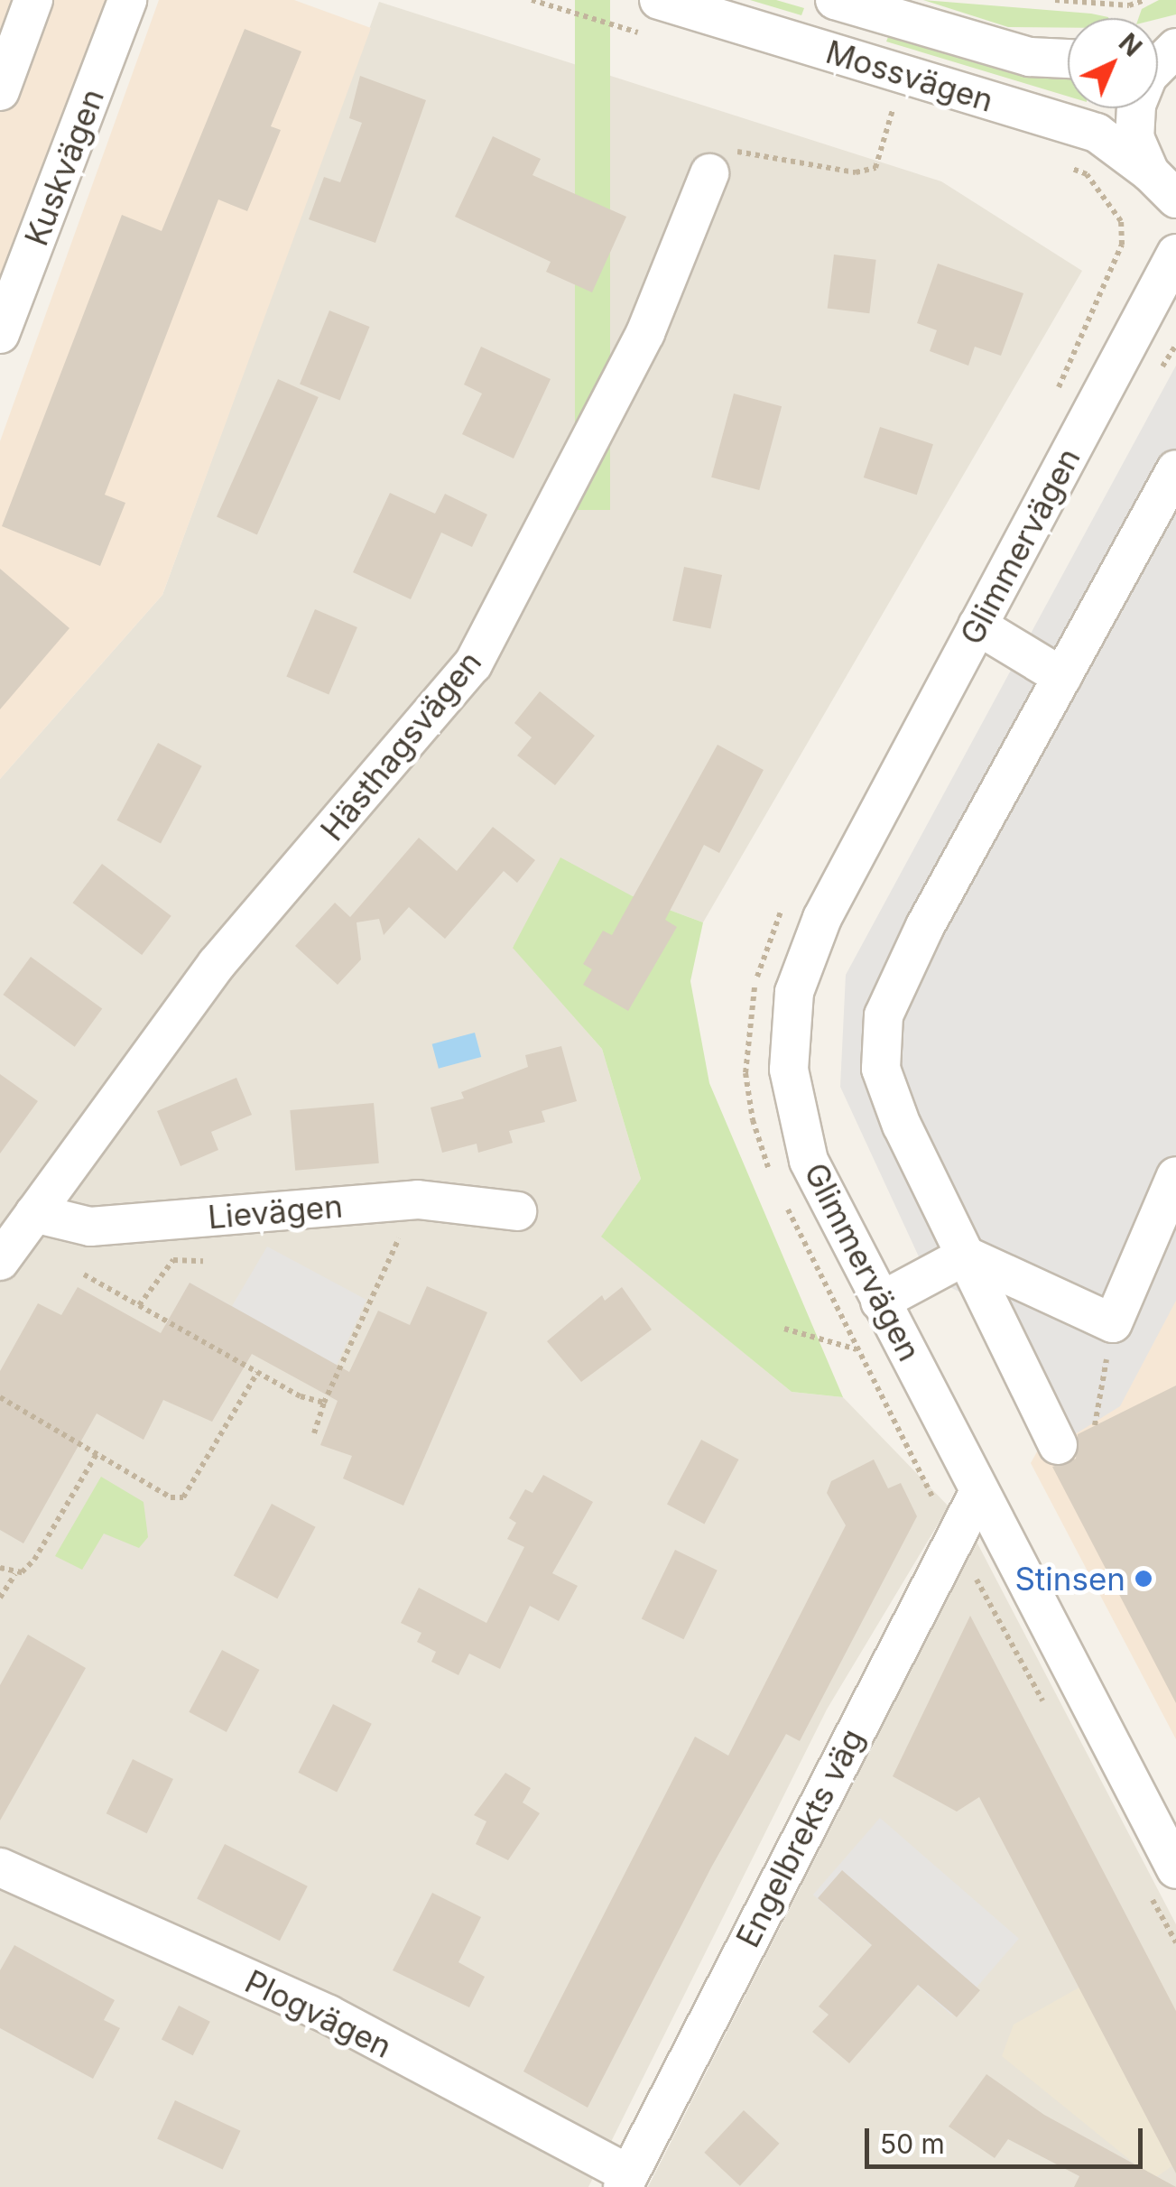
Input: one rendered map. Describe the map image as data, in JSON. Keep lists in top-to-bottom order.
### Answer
{
  "streets": {
    "street": [
      "Mossvägen",
      "Kuskvägen",
      "Glimmervägen",
      "Hästhagsvägen",
      "Lievägen",
      "Engelbrekts väg",
      "Plogvägen"
    ]
  },
  "crossings": [
    ["Glimmervägen", "Engelbrekts väg"],
    ["Hästhagsvägen", "Lievägen"],
    ["Engelbrekts väg", "Plogvägen"]
  ],
  "places": ["Stinsen"],
  "scale_bar": "50 m",
  "north": "top right"
}
